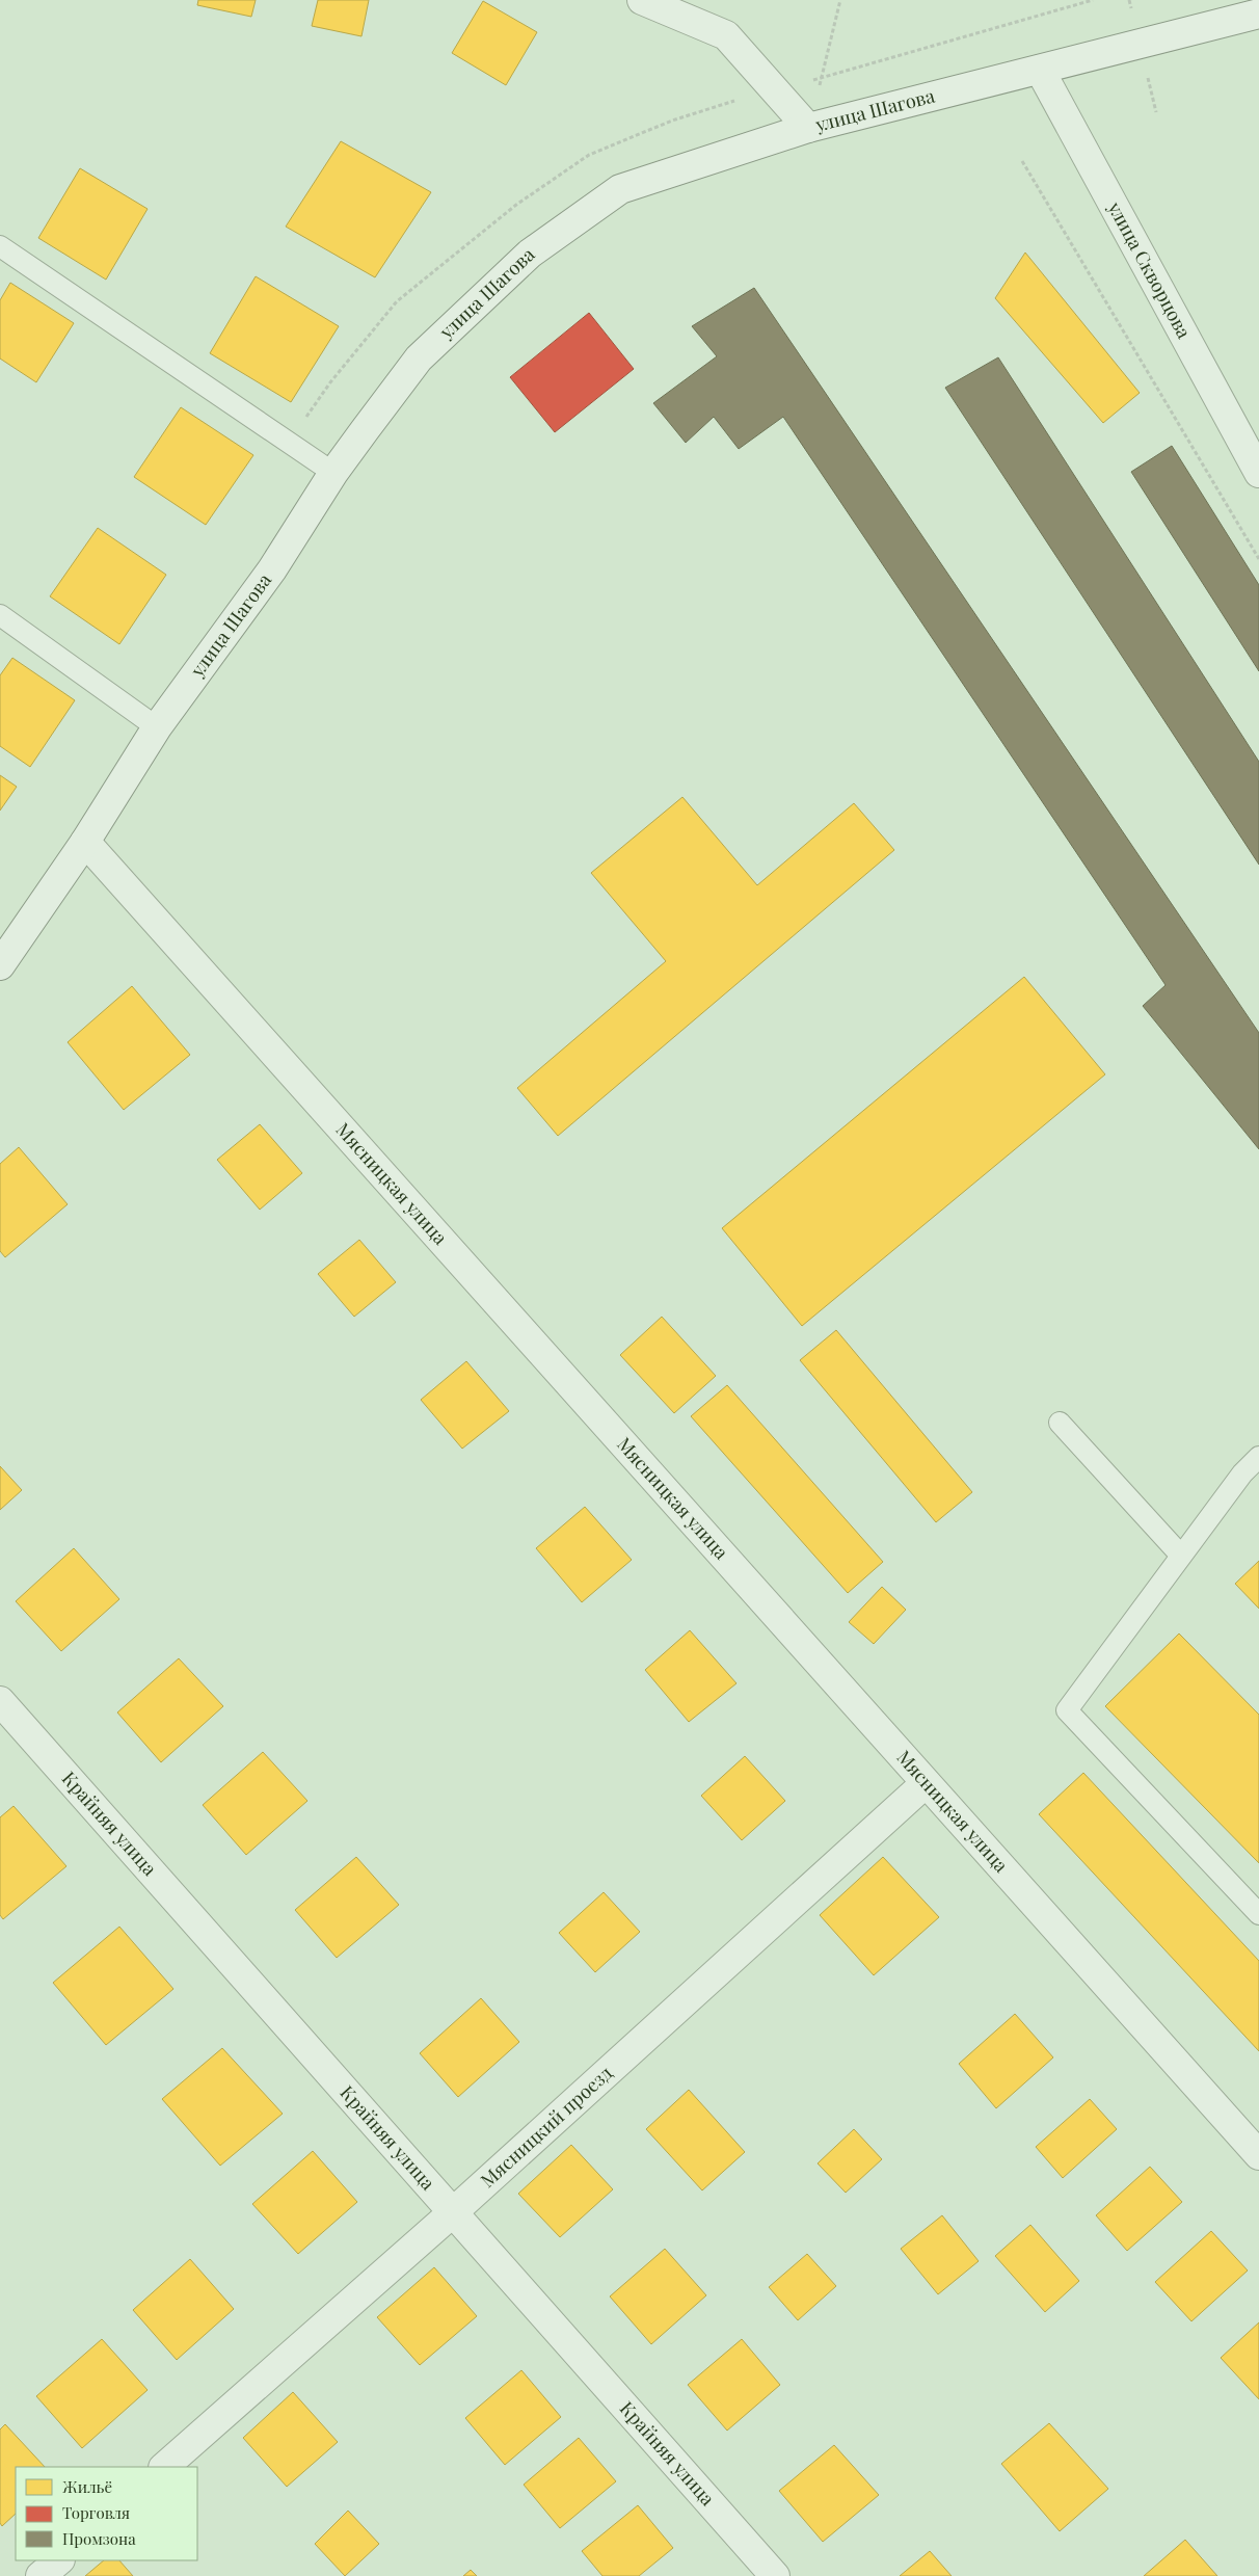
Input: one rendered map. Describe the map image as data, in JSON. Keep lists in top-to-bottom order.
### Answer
{
  "streets": {
    "street": [
      "улица Шагова",
      "улица Скворцова",
      "Мясницкая улица",
      "Крайняя улица",
      "Мясницкий проезд"
    ]
  },
  "crossings": [
    ["улица Шагова", "улица Скворцова"],
    ["улица Шагова", "Мясницкая улица"],
    ["Мясницкая улица", "Мясницкий проезд"],
    ["Крайняя улица", "Мясницкий проезд"]
  ],
  "legend": ["Жильё", "Торговля", "Промзона"]
}
